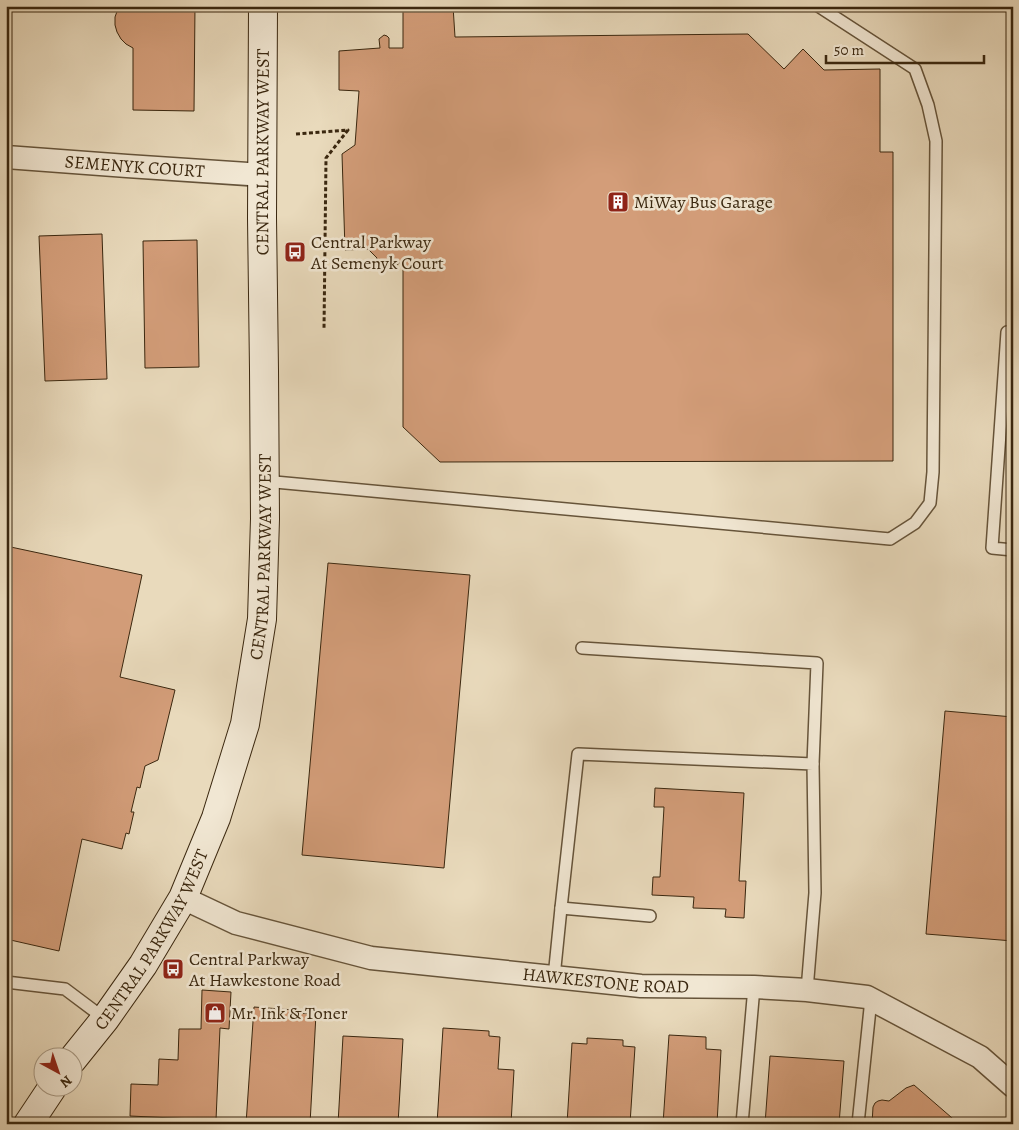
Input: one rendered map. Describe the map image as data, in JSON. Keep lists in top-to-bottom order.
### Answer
{
  "streets": {
    "street": ["CENTRAL PARKWAY WEST", "SEMENYK COURT", "HAWKESTONE ROAD"]
  },
  "crossings": [
    ["CENTRAL PARKWAY WEST", "SEMENYK COURT"],
    ["CENTRAL PARKWAY WEST", "HAWKESTONE ROAD"]
  ],
  "places": {
    "building": ["MiWay Bus Garage"],
    "bus stop": ["Central Parkway At Semenyk Court", "Central Parkway At Hawkestone Road"],
    "shop": ["Mr. Ink & Toner"]
  },
  "scale_bar": "50 m",
  "north": "bottom right"
}
